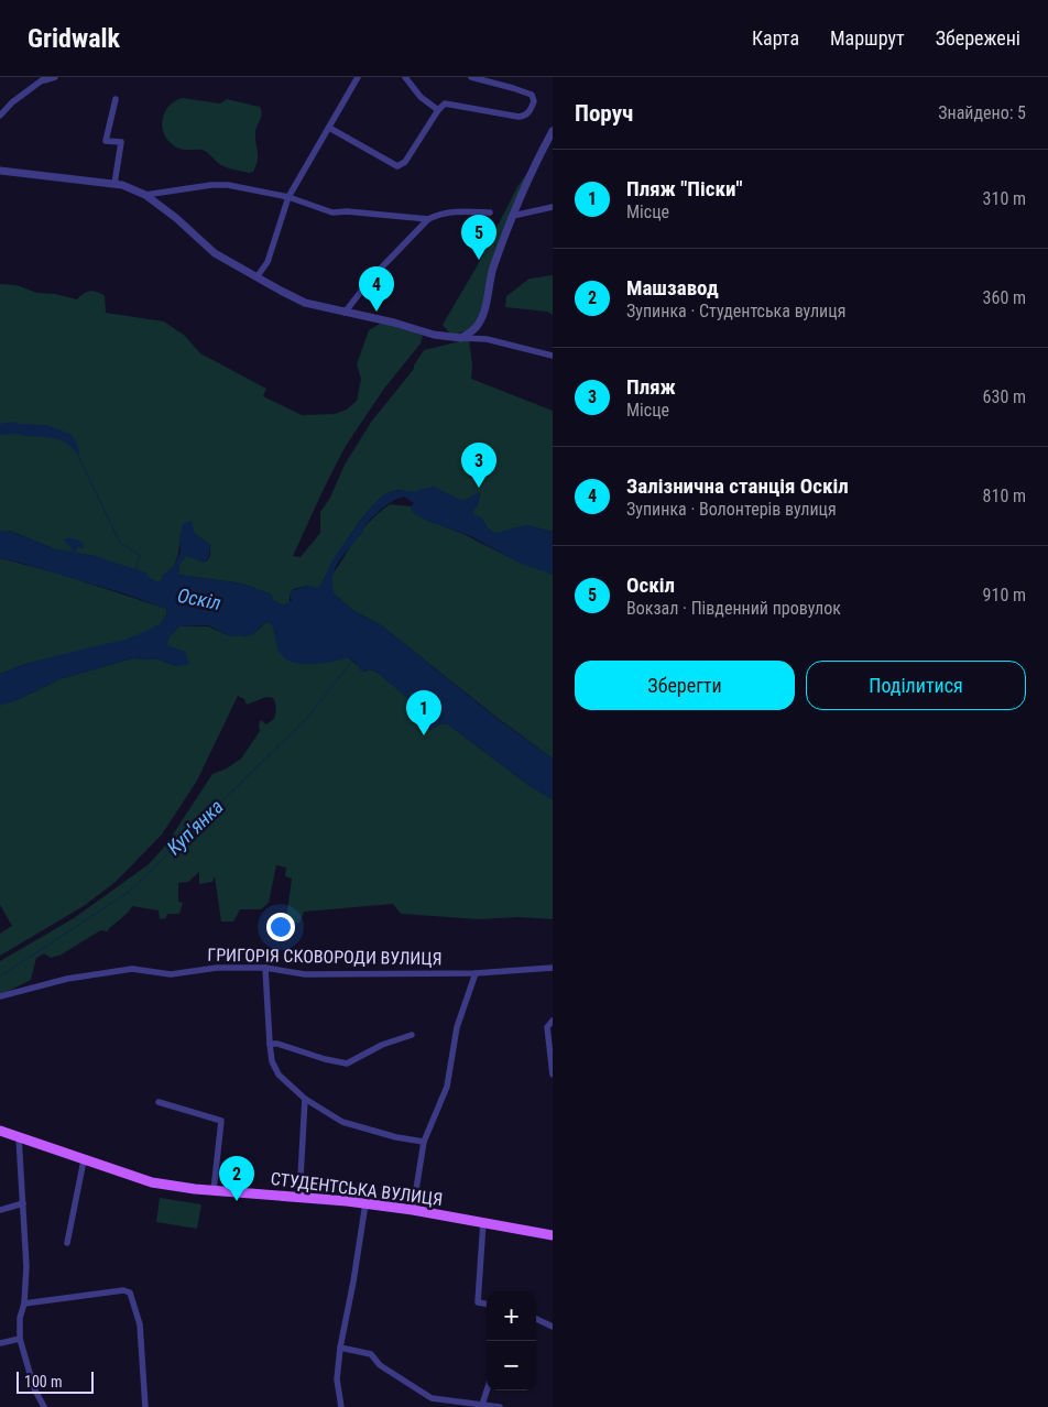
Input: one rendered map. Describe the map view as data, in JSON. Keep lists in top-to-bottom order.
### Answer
{
  "streets": {
    "main road": ["СТУДЕНТСЬКА ВУЛИЦЯ"],
    "street": ["ГРИГОРІЯ СКОВОРОДИ ВУЛИЦЯ"]
  },
  "water": ["Оскіл", "Куп'янка"],
  "scale_bar": "100 m",
  "page": {
    "header": "Gridwalk",
    "nav": ["Карта", "Маршрут", "Збережені"],
    "heading": ["Поруч", "Знайдено: 5"],
    "list": [
      {
        "mark": "1",
        "name": "Пляж \"Піски\"",
        "note": "Місце",
        "value": "310 m"
      },
      {
        "mark": "2",
        "name": "Машзавод",
        "note": "Зупинка · Студентська вулиця",
        "value": "360 m"
      },
      {
        "mark": "3",
        "name": "Пляж",
        "note": "Місце",
        "value": "630 m"
      },
      {
        "mark": "4",
        "name": "Залізнична станція Оскіл",
        "note": "Зупинка · Волонтерів вулиця",
        "value": "810 m"
      },
      {
        "mark": "5",
        "name": "Оскіл",
        "note": "Вокзал · Південний провулок",
        "value": "910 m"
      }
    ],
    "pins": [
      "5",
      "4",
      "3",
      "1",
      "2"
    ],
    "buttons": ["Зберегти", "Поділитися"],
    "map_buttons": ["+", "−"],
    "scale": "100 m"
  }
}
